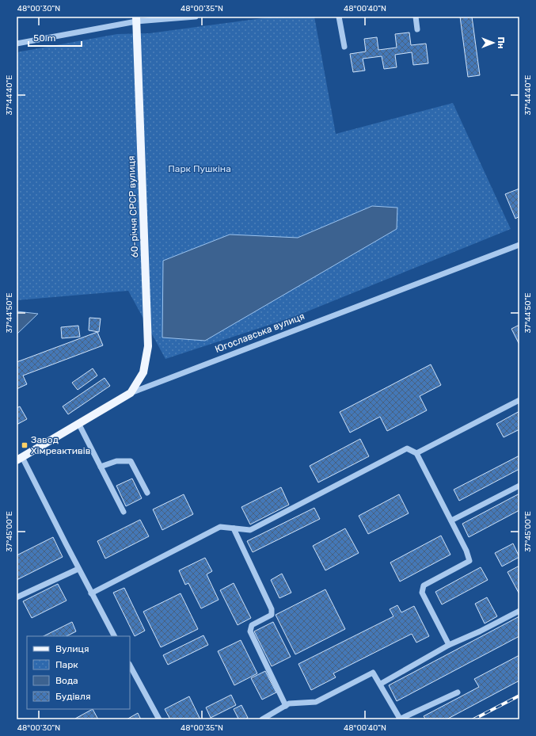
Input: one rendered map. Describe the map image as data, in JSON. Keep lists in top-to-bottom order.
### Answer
{
  "streets": {
    "main road": ["60-річчя СРСР вулиця", "Югославська вулиця"]
  },
  "crossings": [
    ["60-річчя СРСР вулиця", "Югославська вулиця"]
  ],
  "parks": ["Парк Пушкіна"],
  "places": {
    "transit": ["Завод Хімреактивів"]
  },
  "legend": [
    "Вулиця",
    "Парк",
    "Вода",
    "Будівля"
  ],
  "scale_bar": "50 m",
  "north": "right",
  "coordinates": [
    "48°00'30\"N",
    "48°00'35\"N",
    "48°00'40\"N",
    "37°44'40\"E",
    "37°44'50\"E",
    "37°45'00\"E"
  ]
}
